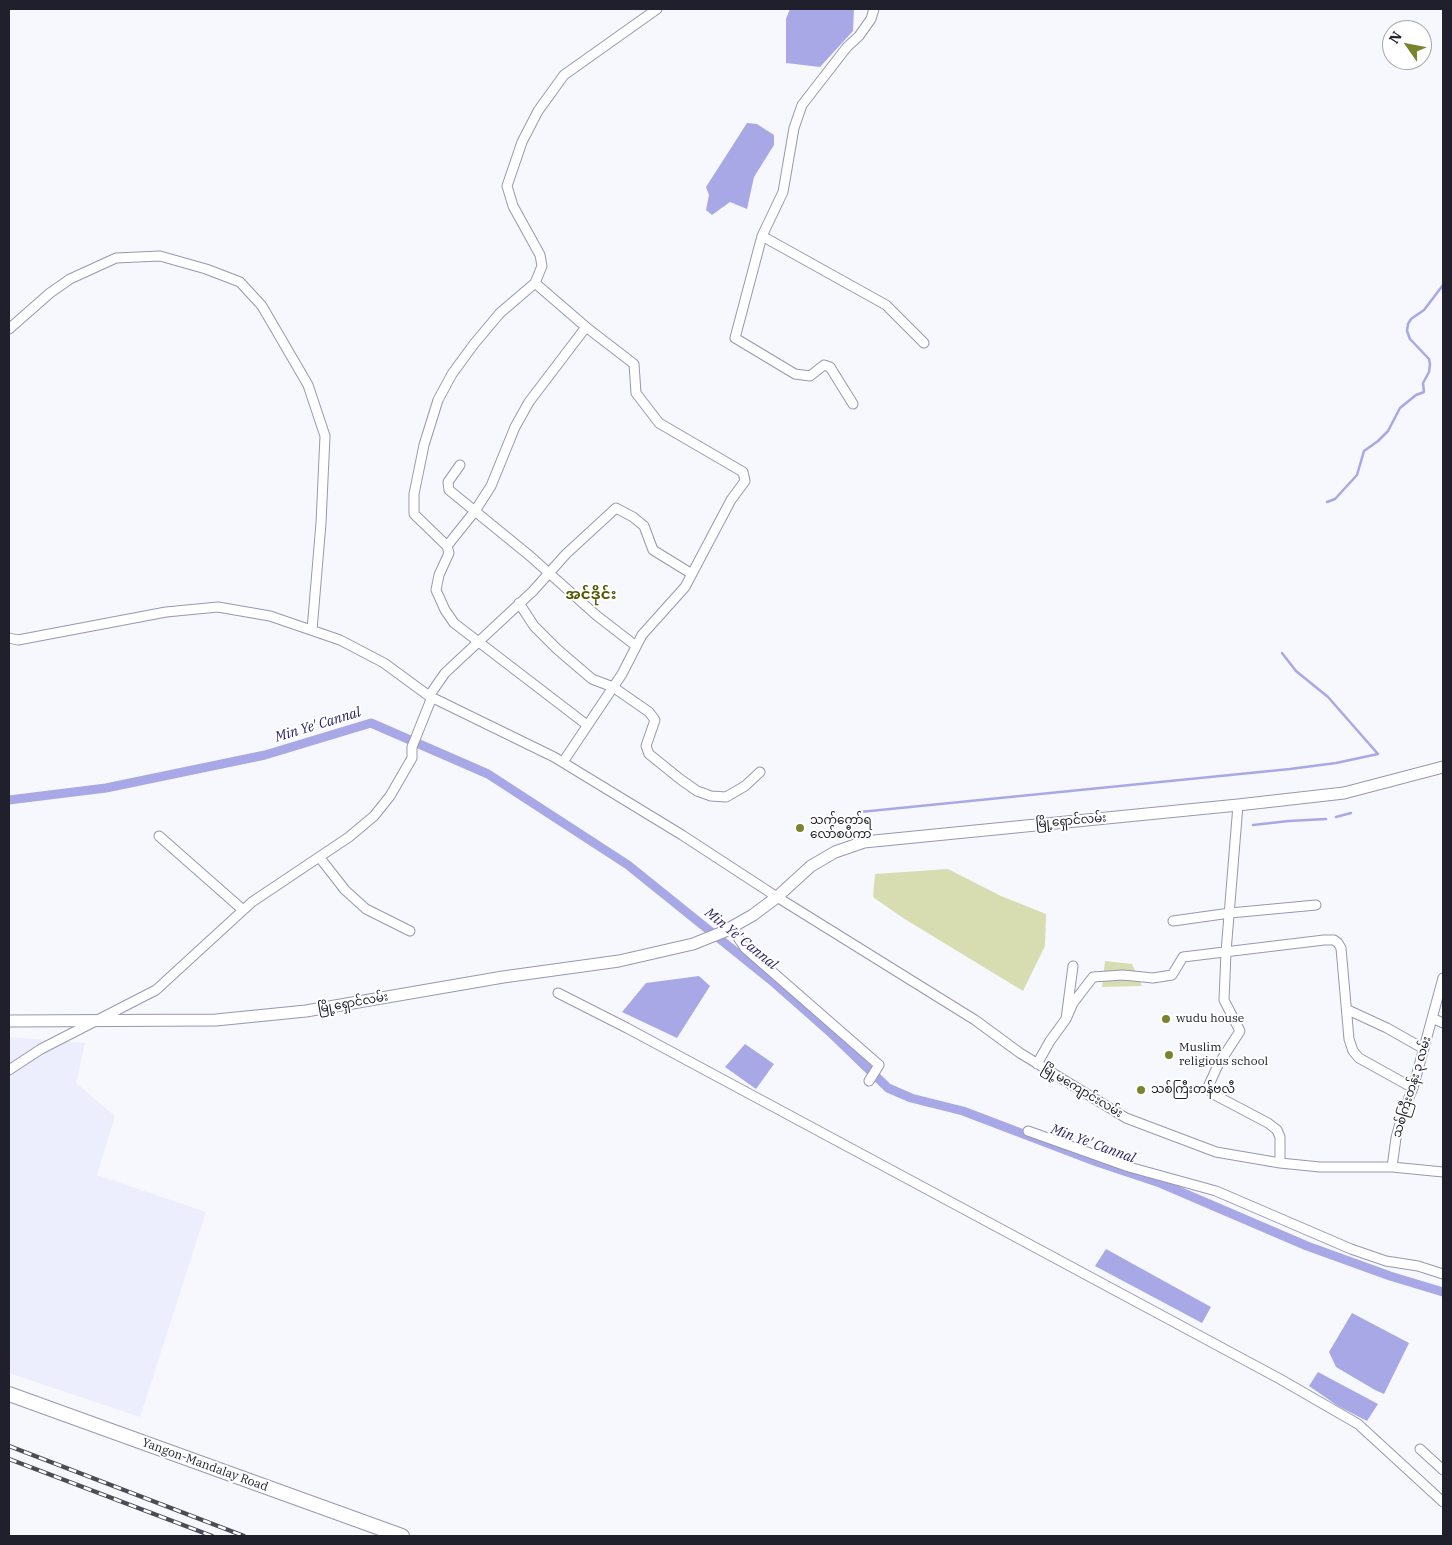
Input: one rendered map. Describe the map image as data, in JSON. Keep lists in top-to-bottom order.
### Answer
{
  "streets": {
    "highway": ["Yangon-Mandalay Road"],
    "main road": ["မြို့ရှောင်လမ်း"],
    "street": ["သစ်ကြီးတန်း ၃ လမ်း", "မြို့မကျောင်းလမ်း"]
  },
  "crossings": [
    ["မြို့ရှောင်လမ်း", "မြို့မကျောင်းလမ်း"],
    ["သစ်ကြီးတန်း ၃ လမ်း", "မြို့မကျောင်းလမ်း"]
  ],
  "districts": ["အင်ဒိုင်း"],
  "water": ["Min Ye' Cannal"],
  "places": [
    "သက်တော်ရ လော်စပီကာ",
    "wudu house",
    "Muslim religious school",
    "သစ်ကြီးတန်ဗလီ"
  ],
  "north": "top left"
}
